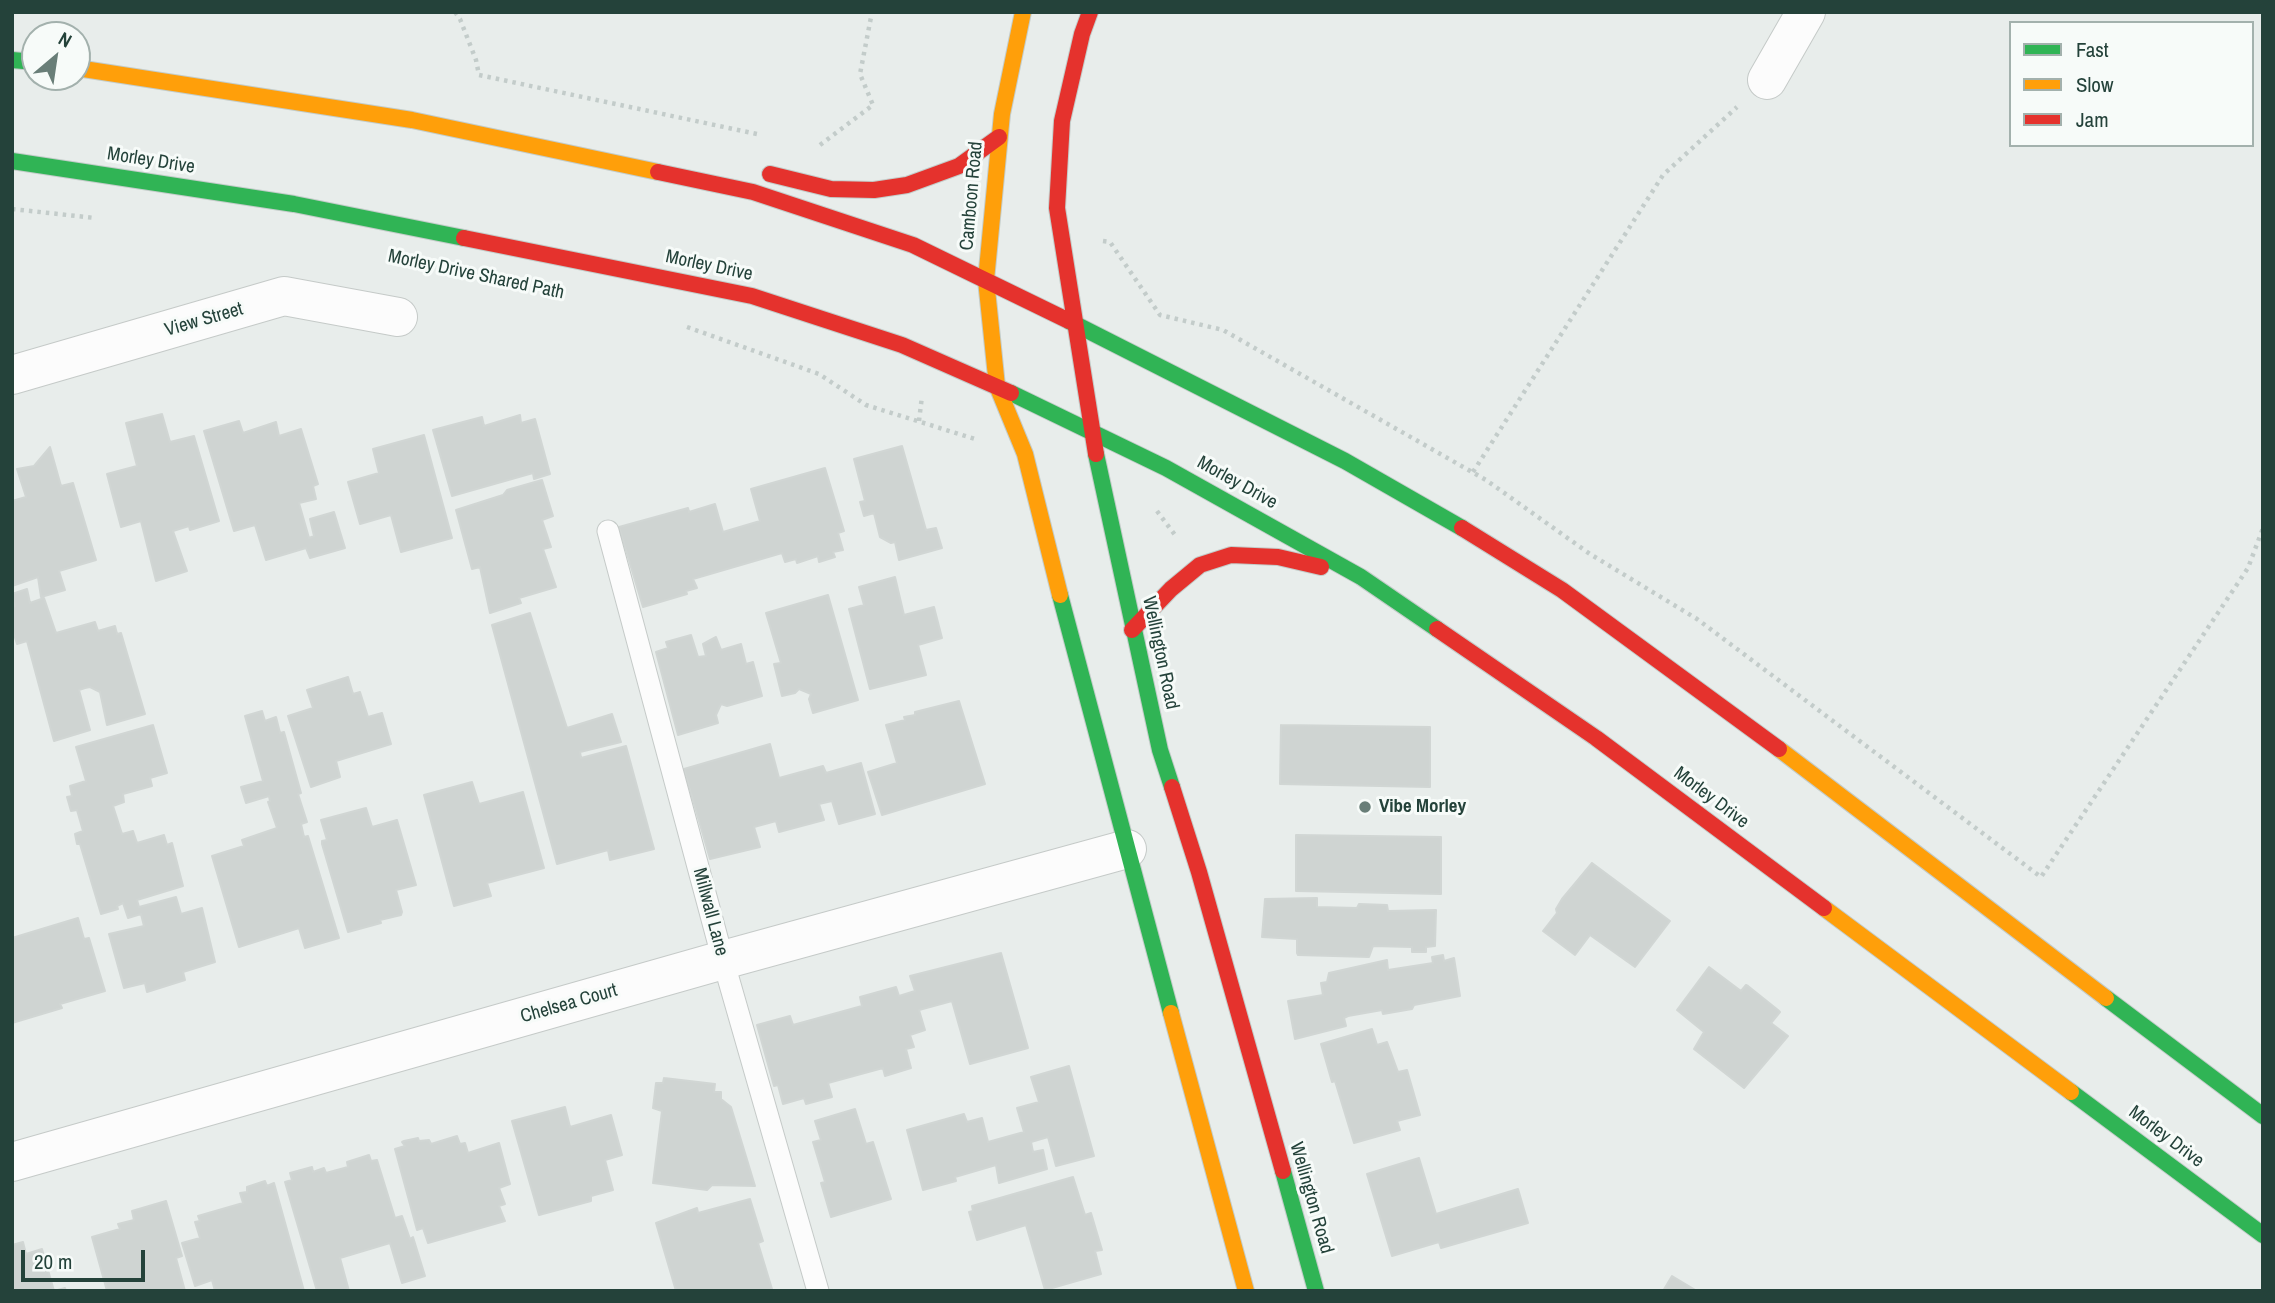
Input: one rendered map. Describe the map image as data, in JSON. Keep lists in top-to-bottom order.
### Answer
{
  "streets": {
    "main road": ["Morley Drive", "Camboon Road", "Wellington Road"],
    "street": ["View Street", "Chelsea Court"],
    "lane": ["Millwall Lane"]
  },
  "crossings": [
    ["Morley Drive", "Camboon Road"],
    ["Morley Drive", "Wellington Road"],
    ["Millwall Lane", "Chelsea Court"]
  ],
  "places": ["Vibe Morley"],
  "legend": ["Fast", "Slow", "Jam"],
  "scale_bar": "20 m",
  "north": "top right"
}
